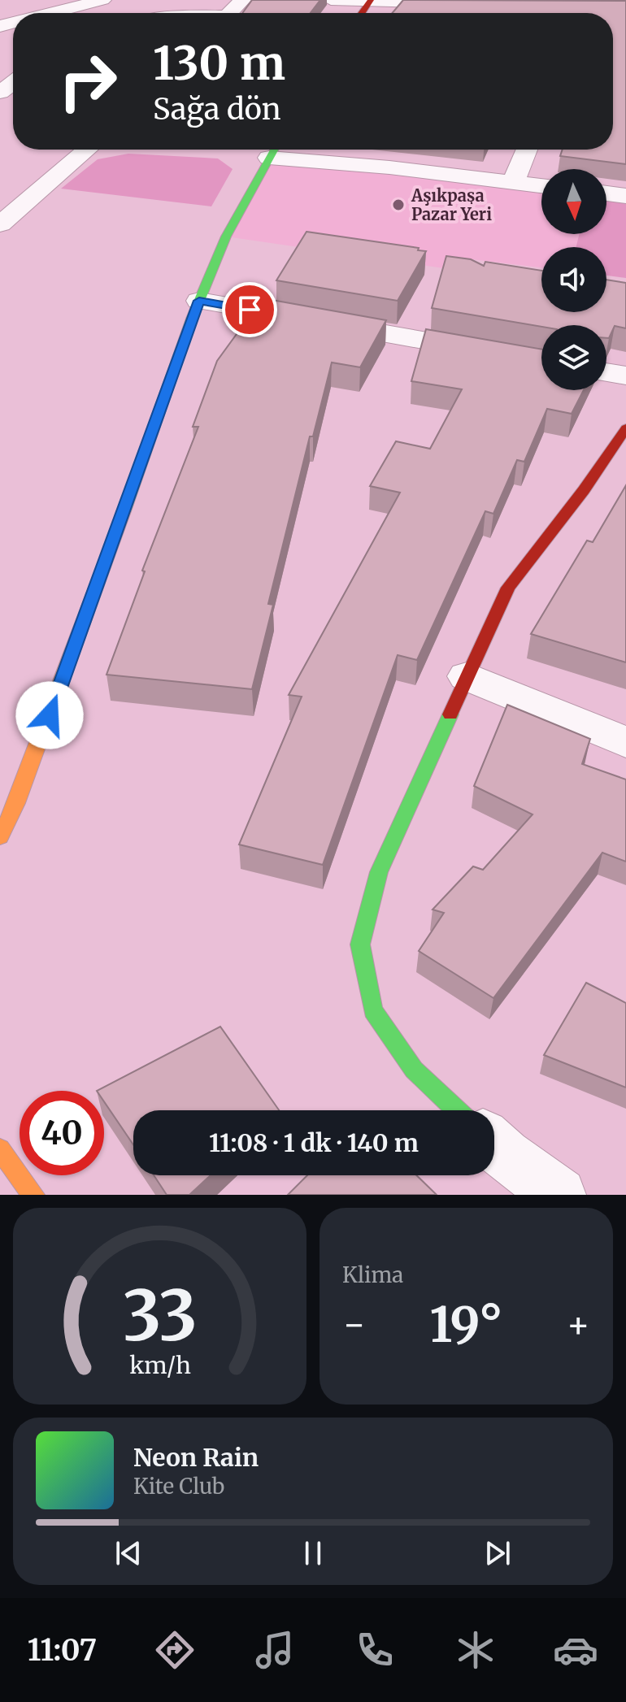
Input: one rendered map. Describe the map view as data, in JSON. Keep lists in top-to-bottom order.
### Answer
{
  "places": ["Aşıkpaşa Pazar Yeri"],
  "north": "bottom",
  "page": {
    "turn": ["130 m", "Sağa dön"],
    "limit": "40",
    "trip": "11:08 · 1 dk · 140 m",
    "tile": "Klima",
    "heat": ["−", "19°", "+"],
    "song": ["Neon Rain", "Kite Club"],
    "tabs": "11:07",
    "gauge": ["33", "km/h"]
  }
}
